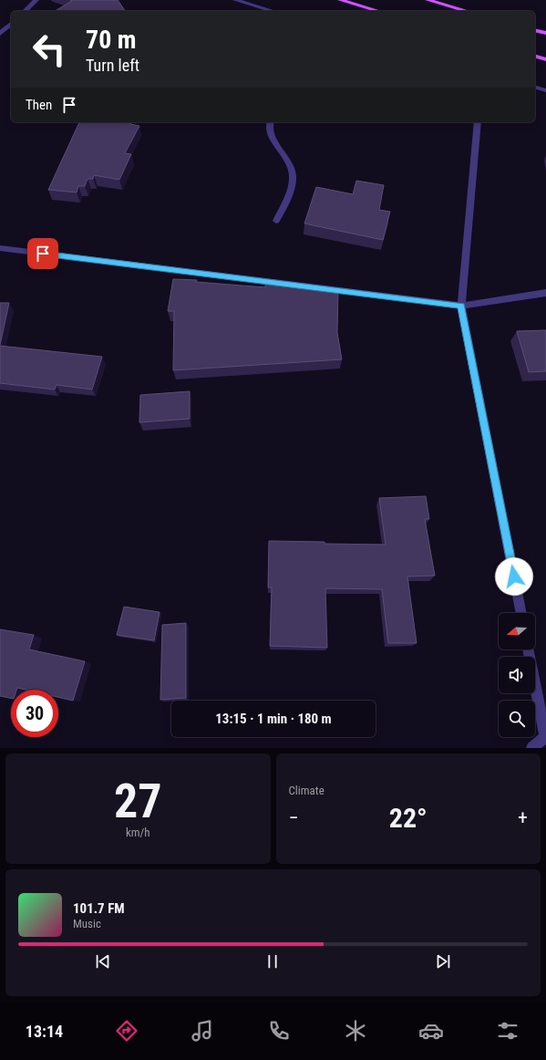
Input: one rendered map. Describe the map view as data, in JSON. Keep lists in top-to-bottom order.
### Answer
{
  "north": "left",
  "page": {
    "turn": ["70 m", "Turn left"],
    "then": "Then",
    "limit": "30",
    "trip": "13:15 · 1 min · 180 m",
    "tile": [
      ["27", "km/h"],
      "Climate"
    ],
    "heat": ["−", "22°", "+"],
    "song": ["101.7 FM", "Music"],
    "tabs": "13:14"
  }
}
